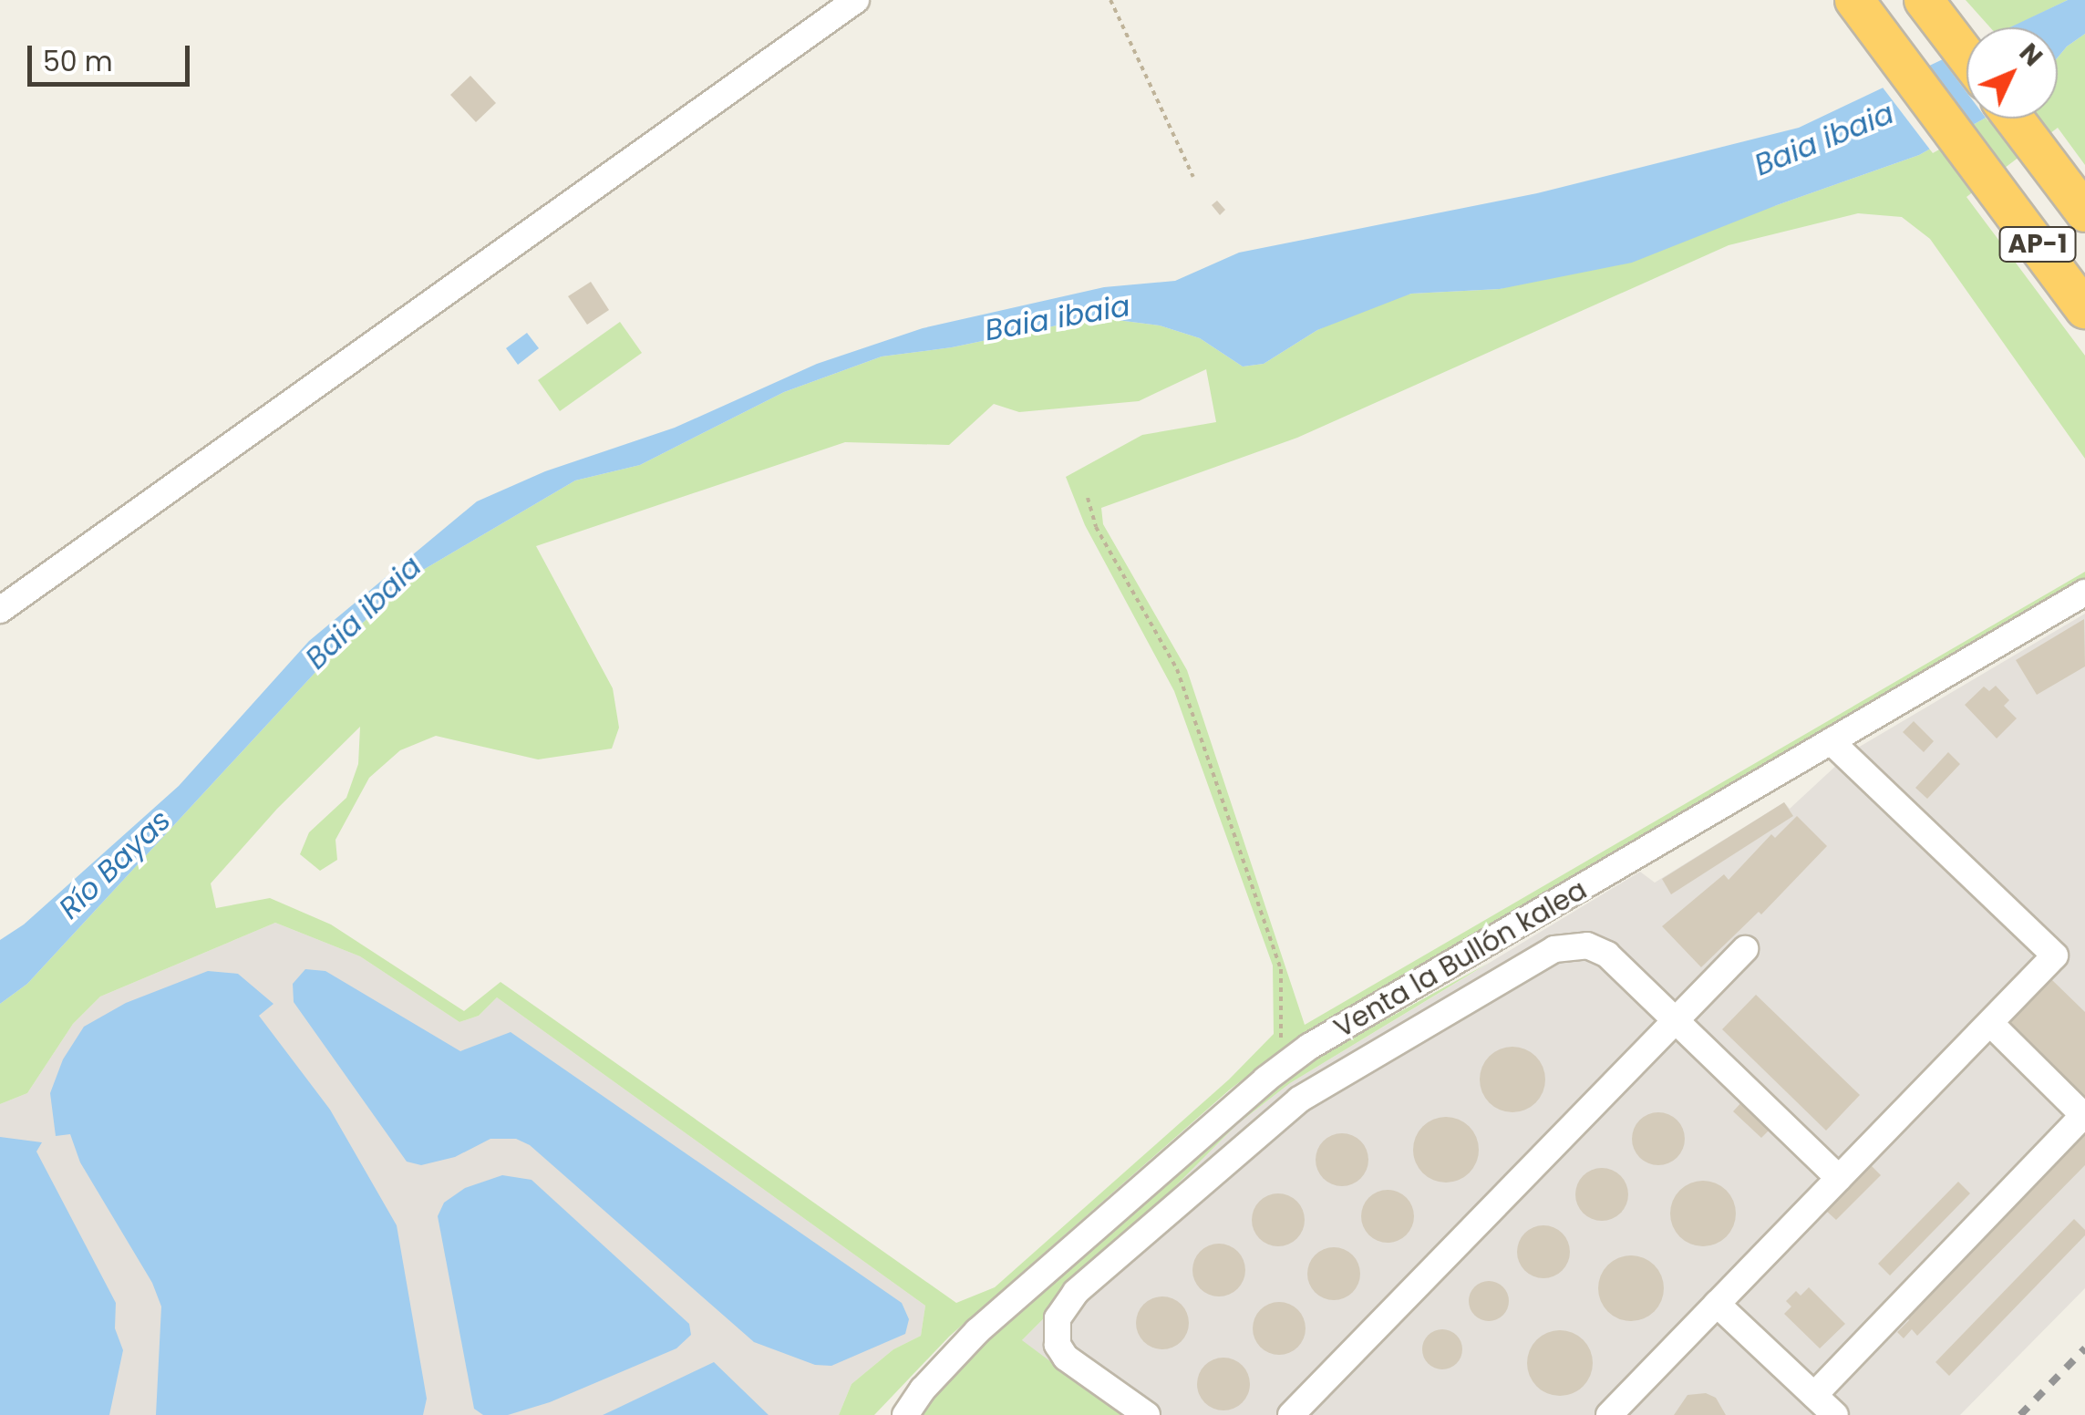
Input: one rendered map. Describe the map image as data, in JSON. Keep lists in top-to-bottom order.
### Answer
{
  "streets": {
    "highway": ["AP-1"],
    "street": ["Venta la Bullón kalea"]
  },
  "water": ["Baia ibaia", "Río Bayas"],
  "scale_bar": "50 m",
  "north": "top right"
}
